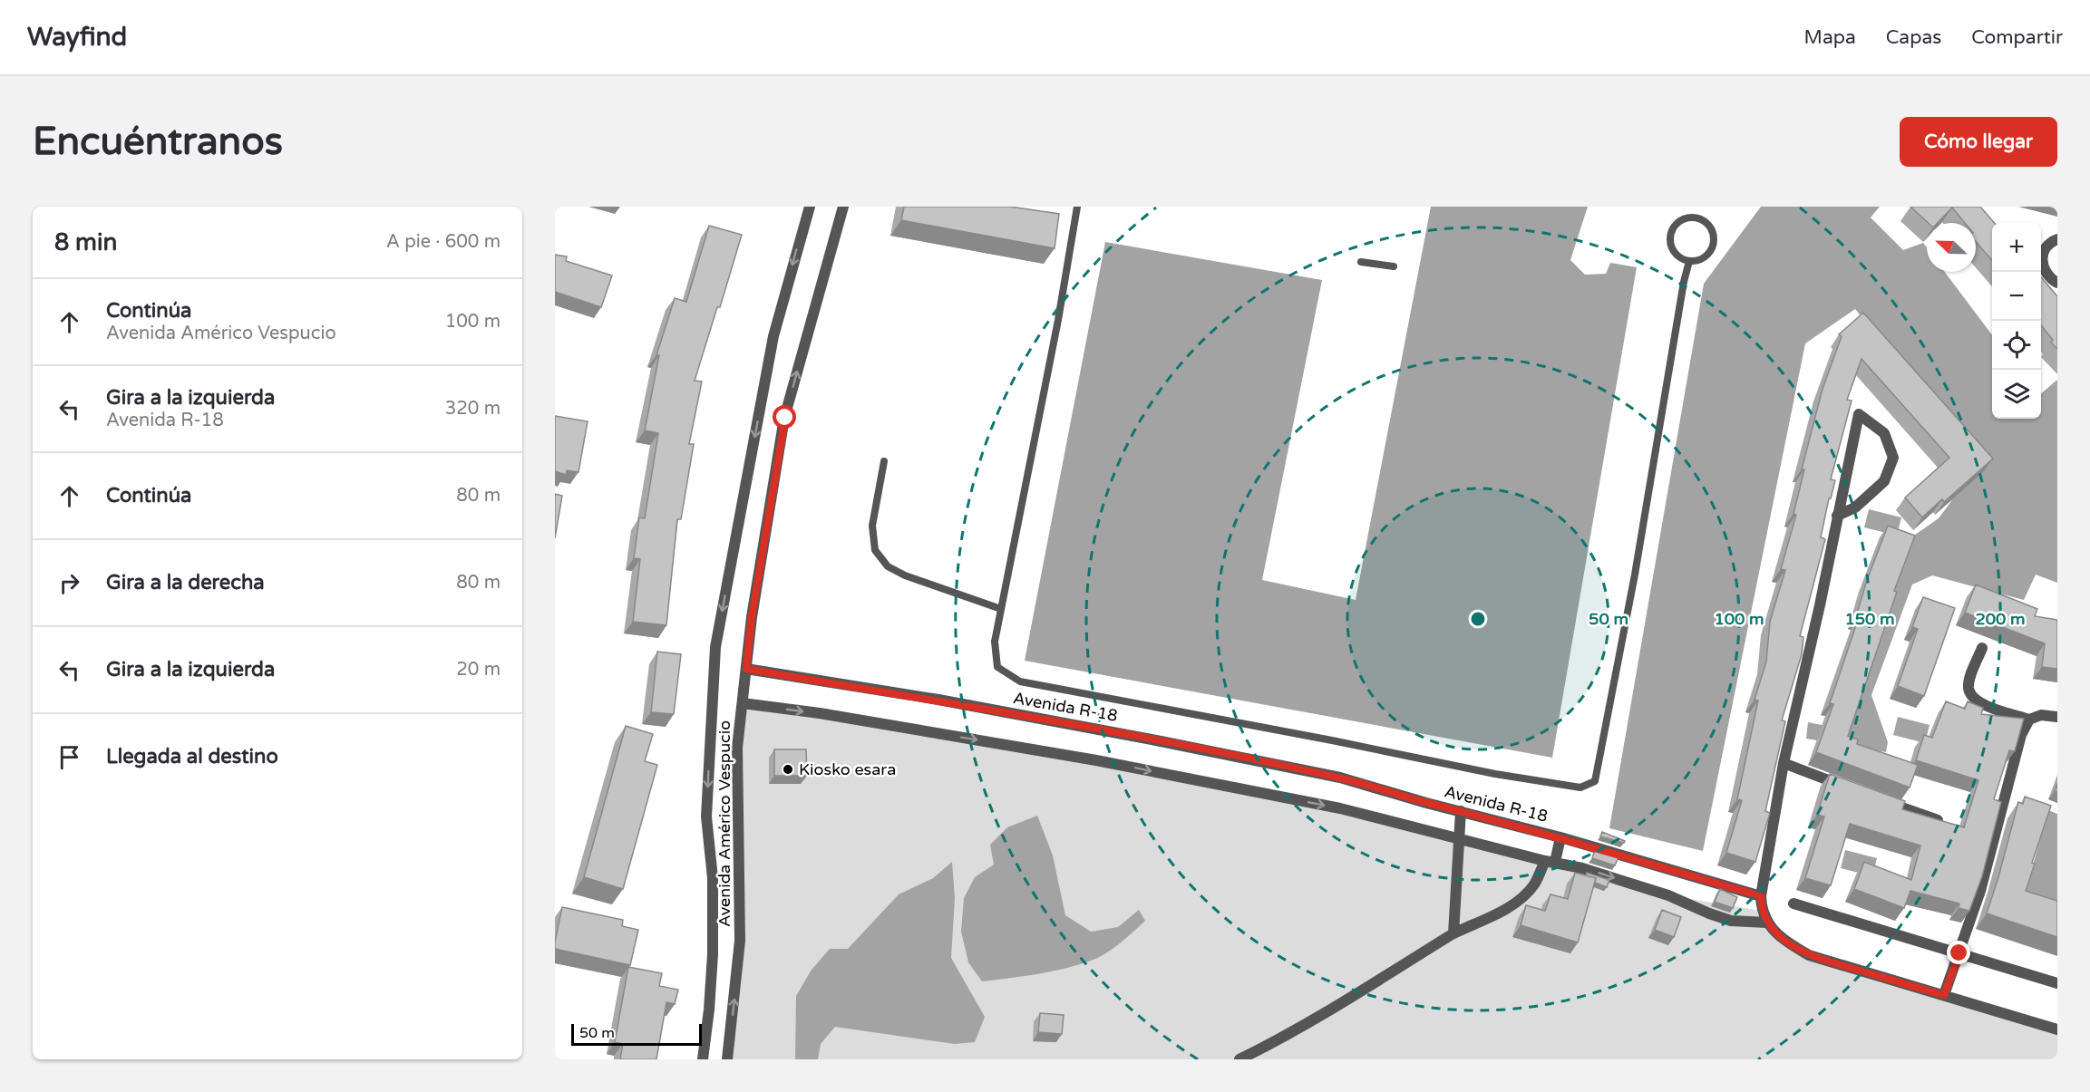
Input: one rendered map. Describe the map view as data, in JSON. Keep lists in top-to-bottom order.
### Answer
{
  "streets": {
    "street": ["Avenida R-18", "Avenida Américo Vespucio"]
  },
  "crossings": [
    ["Avenida R-18", "Avenida Américo Vespucio"]
  ],
  "places": ["Kiosko esara"],
  "scale_bar": "50 m",
  "north": "top left",
  "page": {
    "header": "Wayfind",
    "nav": ["Mapa", "Capas", "Compartir"],
    "buttons": "Cómo llegar",
    "title": "Encuéntranos",
    "heading": ["8 min", "A pie · 600 m"],
    "map_buttons": ["+", "−"],
    "list": [
      ["Continúa", "Avenida Américo Vespucio", "100 m"],
      ["Gira a la izquierda", "Avenida R-18", "320 m"],
      ["Continúa", "80 m"],
      ["Gira a la derecha", "80 m"],
      ["Gira a la izquierda", "20 m"],
      "Llegada al destino"
    ],
    "scale": "50 m"
  },
  "rings": [
    "50 m",
    "100 m",
    "150 m",
    "200 m"
  ]
}
